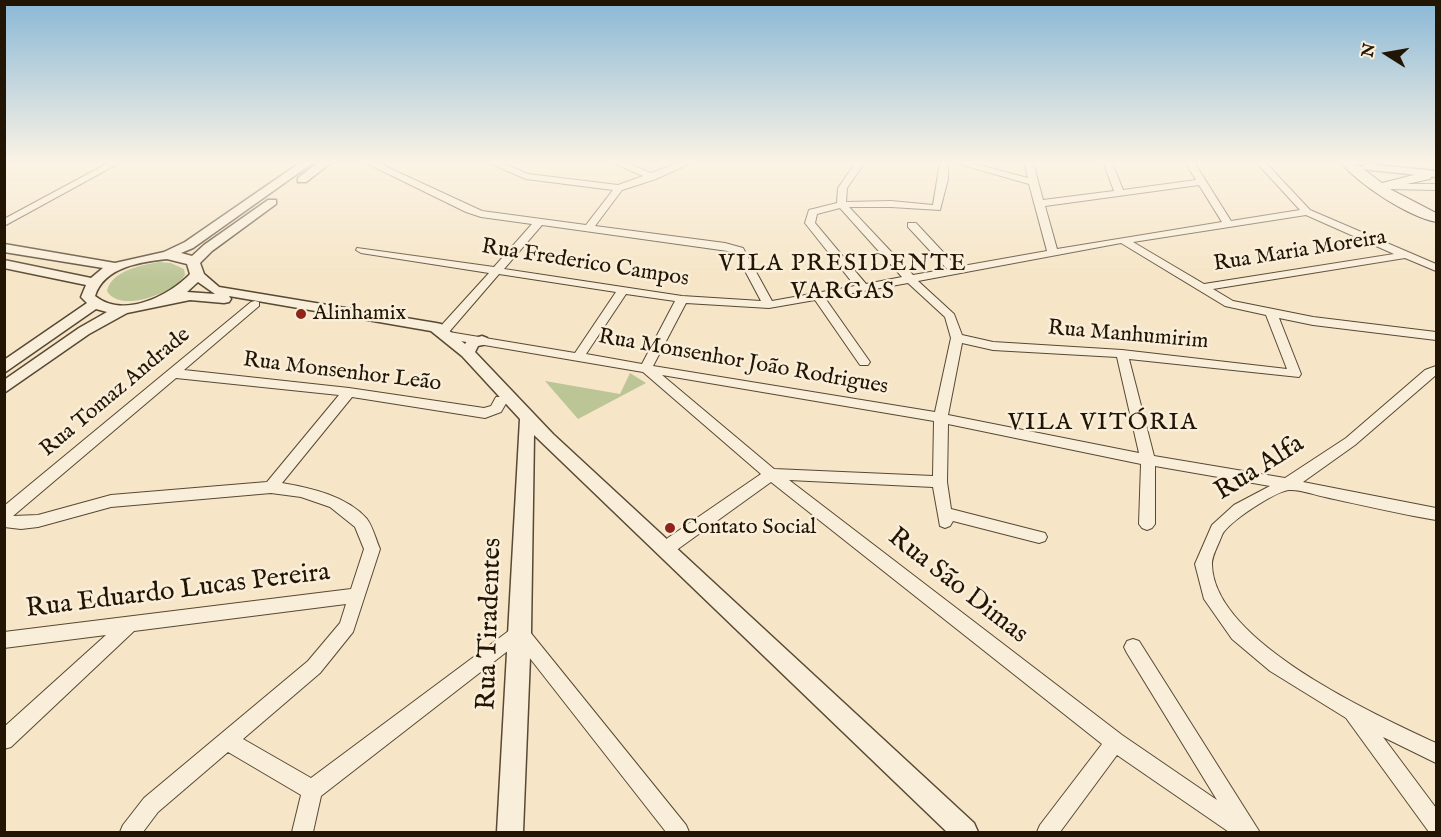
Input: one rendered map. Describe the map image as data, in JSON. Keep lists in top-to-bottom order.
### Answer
{
  "streets": {
    "street": [
      "Rua Maria Moreira",
      "Rua Frederico Campos",
      "Rua Manhumirim",
      "Rua Monsenhor João Rodrigues",
      "Rua Monsenhor Leão",
      "Rua Tomaz Andrade",
      "Rua Alfa",
      "Rua São Dimas",
      "Rua Eduardo Lucas Pereira",
      "Rua Tiradentes"
    ]
  },
  "crossings": [
    ["Rua Monsenhor João Rodrigues", "Rua Tomaz Andrade"],
    ["Rua Monsenhor João Rodrigues", "Rua Alfa"],
    ["Rua Monsenhor João Rodrigues", "Rua São Dimas"],
    ["Rua Monsenhor Leão", "Rua Tomaz Andrade"]
  ],
  "districts": ["VILA PRESIDENTE VARGAS", "VILA VITÓRIA"],
  "places": ["Alinhamix", "Contato Social"],
  "north": "left"
}
